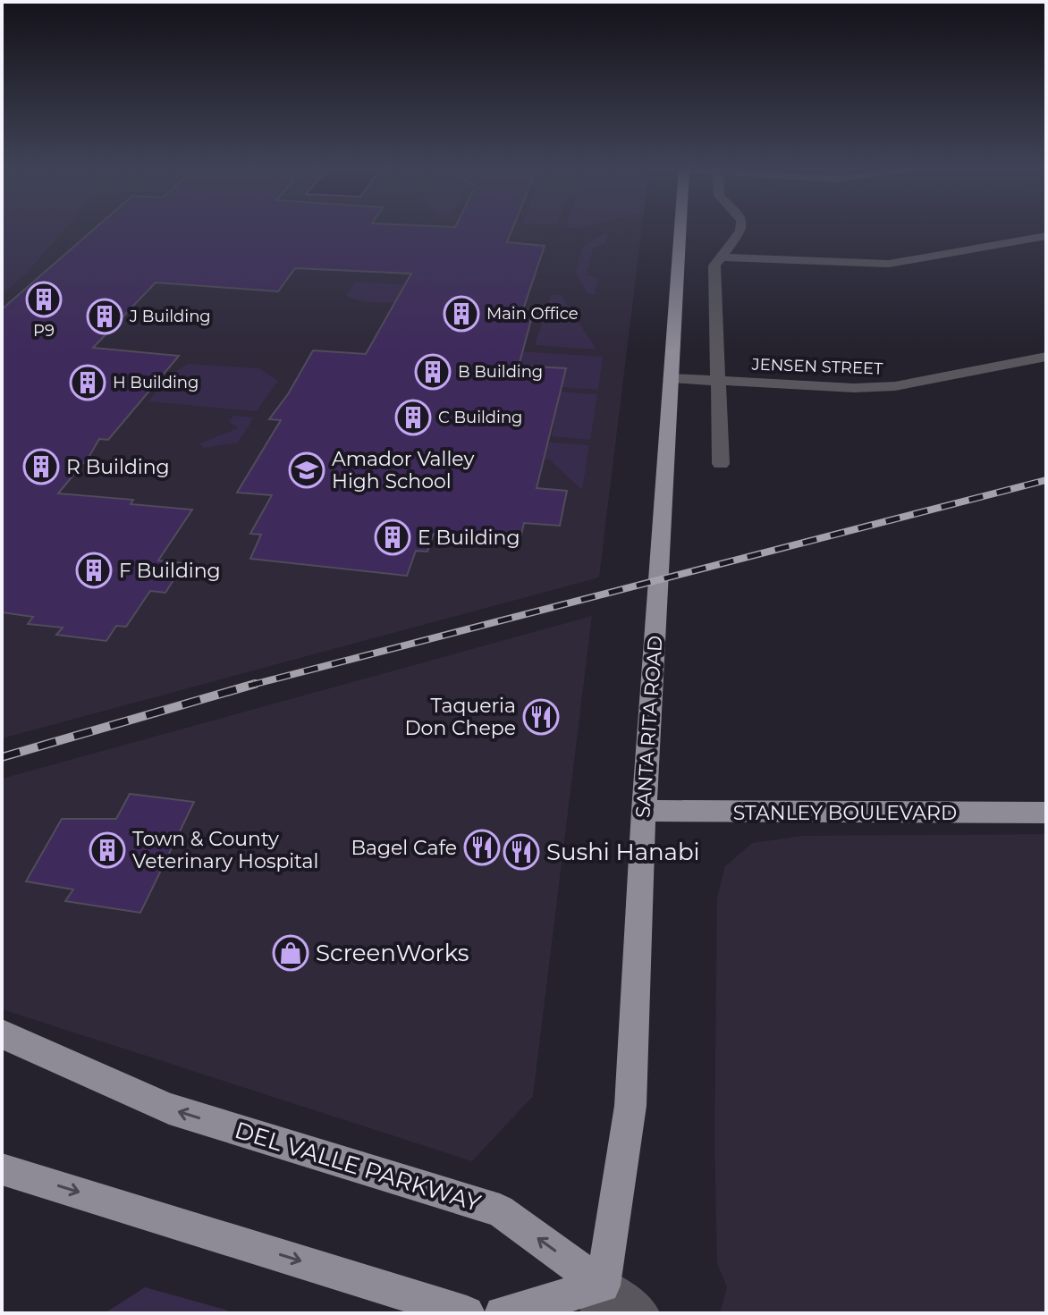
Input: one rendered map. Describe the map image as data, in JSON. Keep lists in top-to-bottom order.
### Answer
{
  "streets": {
    "main road": ["SANTA RITA ROAD", "STANLEY BOULEVARD", "DEL VALLE PARKWAY"],
    "street": ["JENSEN STREET"]
  },
  "crossings": [
    ["JENSEN STREET", "SANTA RITA ROAD"],
    ["SANTA RITA ROAD", "STANLEY BOULEVARD"],
    ["SANTA RITA ROAD", "DEL VALLE PARKWAY"]
  ],
  "places": {
    "building": [
      "P9",
      "Main Office",
      "J Building",
      "B Building",
      "H Building",
      "C Building",
      "R Building",
      "E Building",
      "F Building",
      "Town & County Veterinary Hospital"
    ],
    "school or university": ["Amador Valley High School"],
    "restaurant": ["Taqueria Don Chepe", "Bagel Cafe", "Sushi Hanabi"],
    "shop": ["ScreenWorks"]
  }
}
